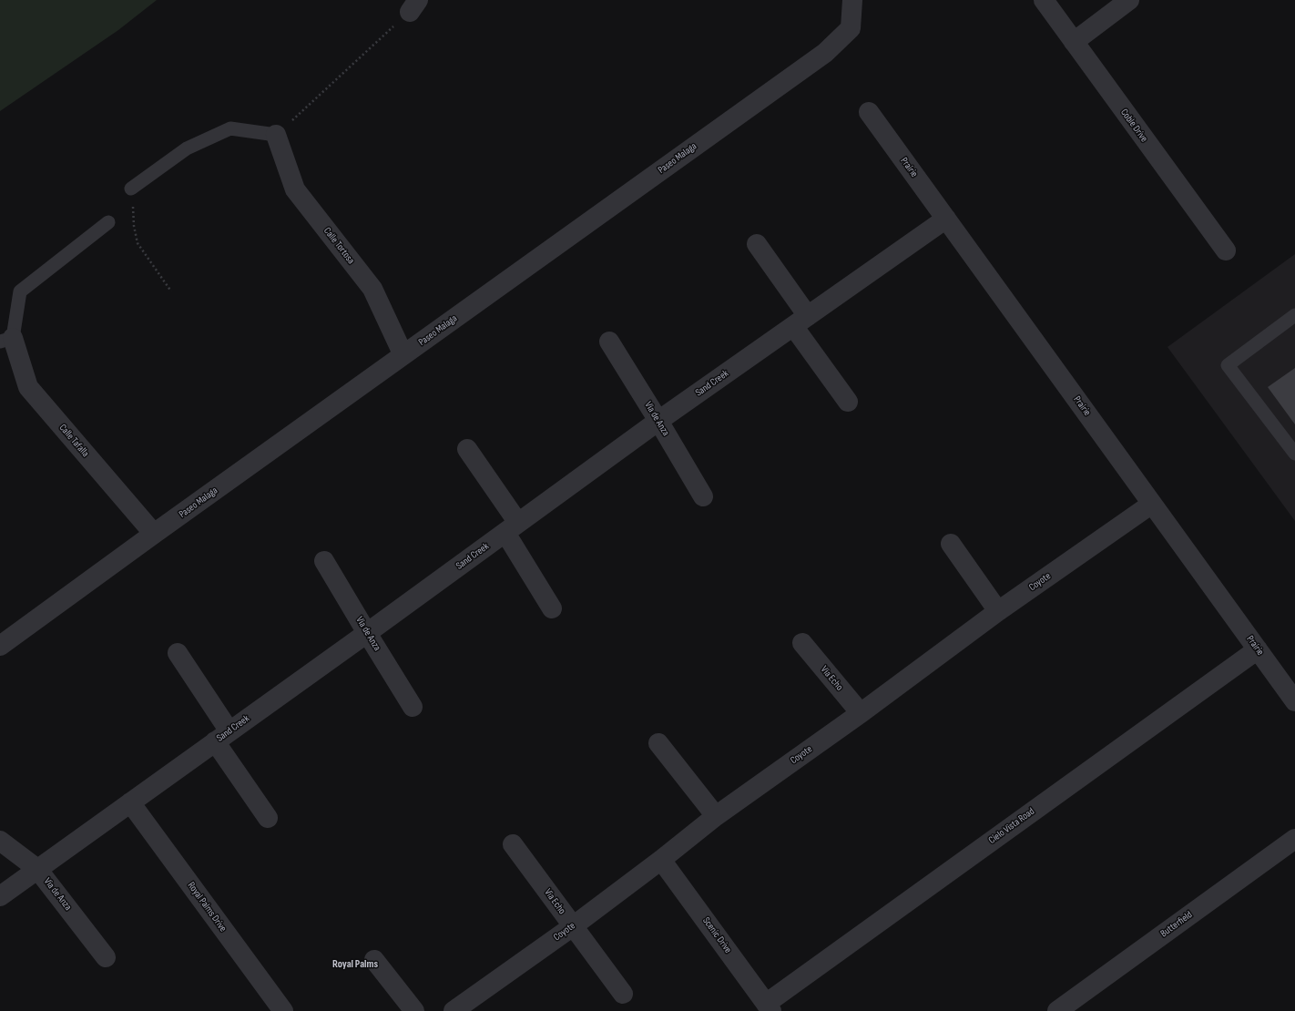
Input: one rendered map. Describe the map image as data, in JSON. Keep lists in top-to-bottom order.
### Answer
{
  "streets": {
    "street": [
      "Coble Drive",
      "Paseo Malaga",
      "Prairie",
      "Calle Tortosa",
      "Sand Creek",
      "Via de Anza",
      "Calle Tafalla",
      "Coyote",
      "Via Echo",
      "Cielo Vista Road",
      "Royal Palms Drive",
      "Butterfield",
      "Scenic Drive"
    ]
  },
  "crossings": [
    ["Paseo Malaga", "Calle Tortosa"],
    ["Paseo Malaga", "Calle Tafalla"],
    ["Prairie", "Sand Creek"],
    ["Prairie", "Coyote"],
    ["Prairie", "Cielo Vista Road"],
    ["Sand Creek", "Via de Anza"],
    ["Sand Creek", "Royal Palms Drive"],
    ["Coyote", "Via Echo"],
    ["Coyote", "Scenic Drive"],
    ["Cielo Vista Road", "Scenic Drive"]
  ],
  "districts": ["Royal Palms"]
}
